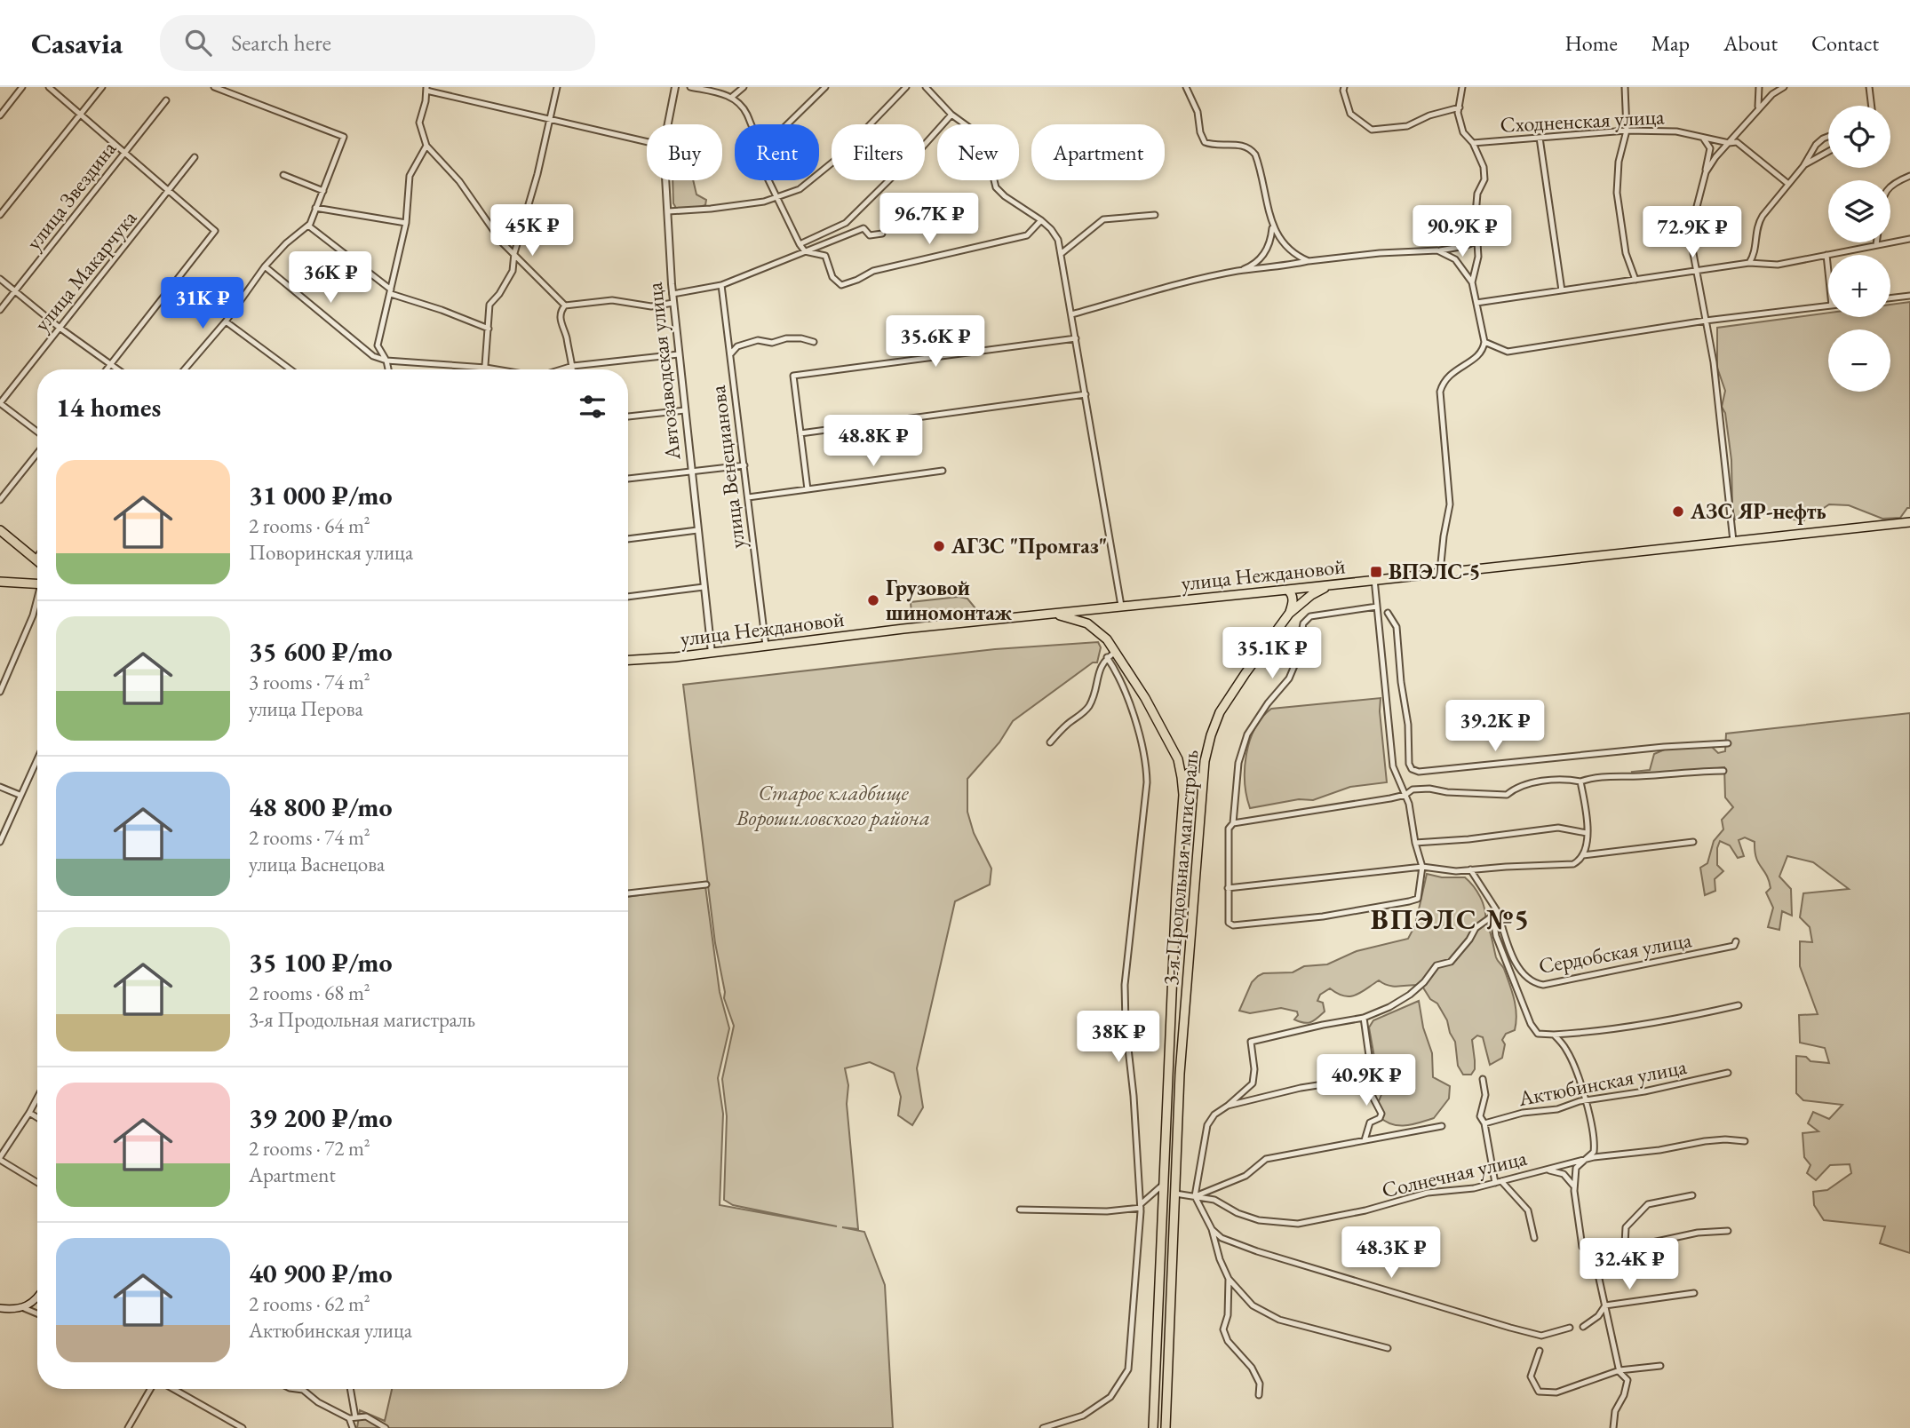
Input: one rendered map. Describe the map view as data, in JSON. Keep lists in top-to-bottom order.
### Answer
{
  "streets": {
    "highway": ["улица Неждановой", "3-я Продольная магистраль"],
    "street": [
      "Сходненская улица",
      "улица Звездина",
      "улица Макарчука",
      "Автозаводская улица",
      "улица Венецианова",
      "Сердобская улица",
      "Актюбинская улица",
      "Солнечная улица"
    ]
  },
  "crossings": [
    ["Автозаводская улица", "улица Неждановой"],
    ["улица Венецианова", "улица Неждановой"],
    ["улица Неждановой", "3-я Продольная магистраль"],
    ["3-я Продольная магистраль", "Солнечная улица"]
  ],
  "districts": ["ВПЭЛС №5"],
  "parks": ["Старое кладбище Ворошиловского района"],
  "places": {
    "other": ["АЗС ЯР-нефть", "АГЗС \"Промгаз\"", "Грузовой шиномонтаж"],
    "transit": ["ВПЭЛС-5"]
  },
  "page": {
    "header": "Casavia",
    "search": "Search here",
    "nav": [
      "Home",
      "Map",
      "About",
      "Contact"
    ],
    "map_buttons": ["+", "−"],
    "chip": [
      "Buy",
      "Rent",
      "Filters",
      "New",
      "Apartment"
    ],
    "price": [
      "96.7K ₽",
      "45K ₽",
      "90.9K ₽",
      "72.9K ₽",
      "36K ₽",
      "31K ₽",
      "35.6K ₽",
      "48.8K ₽",
      "35.1K ₽",
      "39.2K ₽",
      "38K ₽",
      "40.9K ₽",
      "48.3K ₽",
      "32.4K ₽"
    ],
    "heading": "14 homes",
    "list": [
      {
        "name": "31 000 ₽/mo",
        "note": "2 rooms · 64 m² · Поворинская улица"
      },
      {
        "name": "35 600 ₽/mo",
        "note": "3 rooms · 74 m² · улица Перова"
      },
      {
        "name": "48 800 ₽/mo",
        "note": "2 rooms · 74 m² · улица Васнецова"
      },
      {
        "name": "35 100 ₽/mo",
        "note": "2 rooms · 68 m² · 3-я Продольная магистраль"
      },
      {
        "name": "39 200 ₽/mo",
        "note": "2 rooms · 72 m² · Apartment"
      },
      {
        "name": "40 900 ₽/mo",
        "note": "2 rooms · 62 m² · Актюбинская улица"
      }
    ]
  }
}
